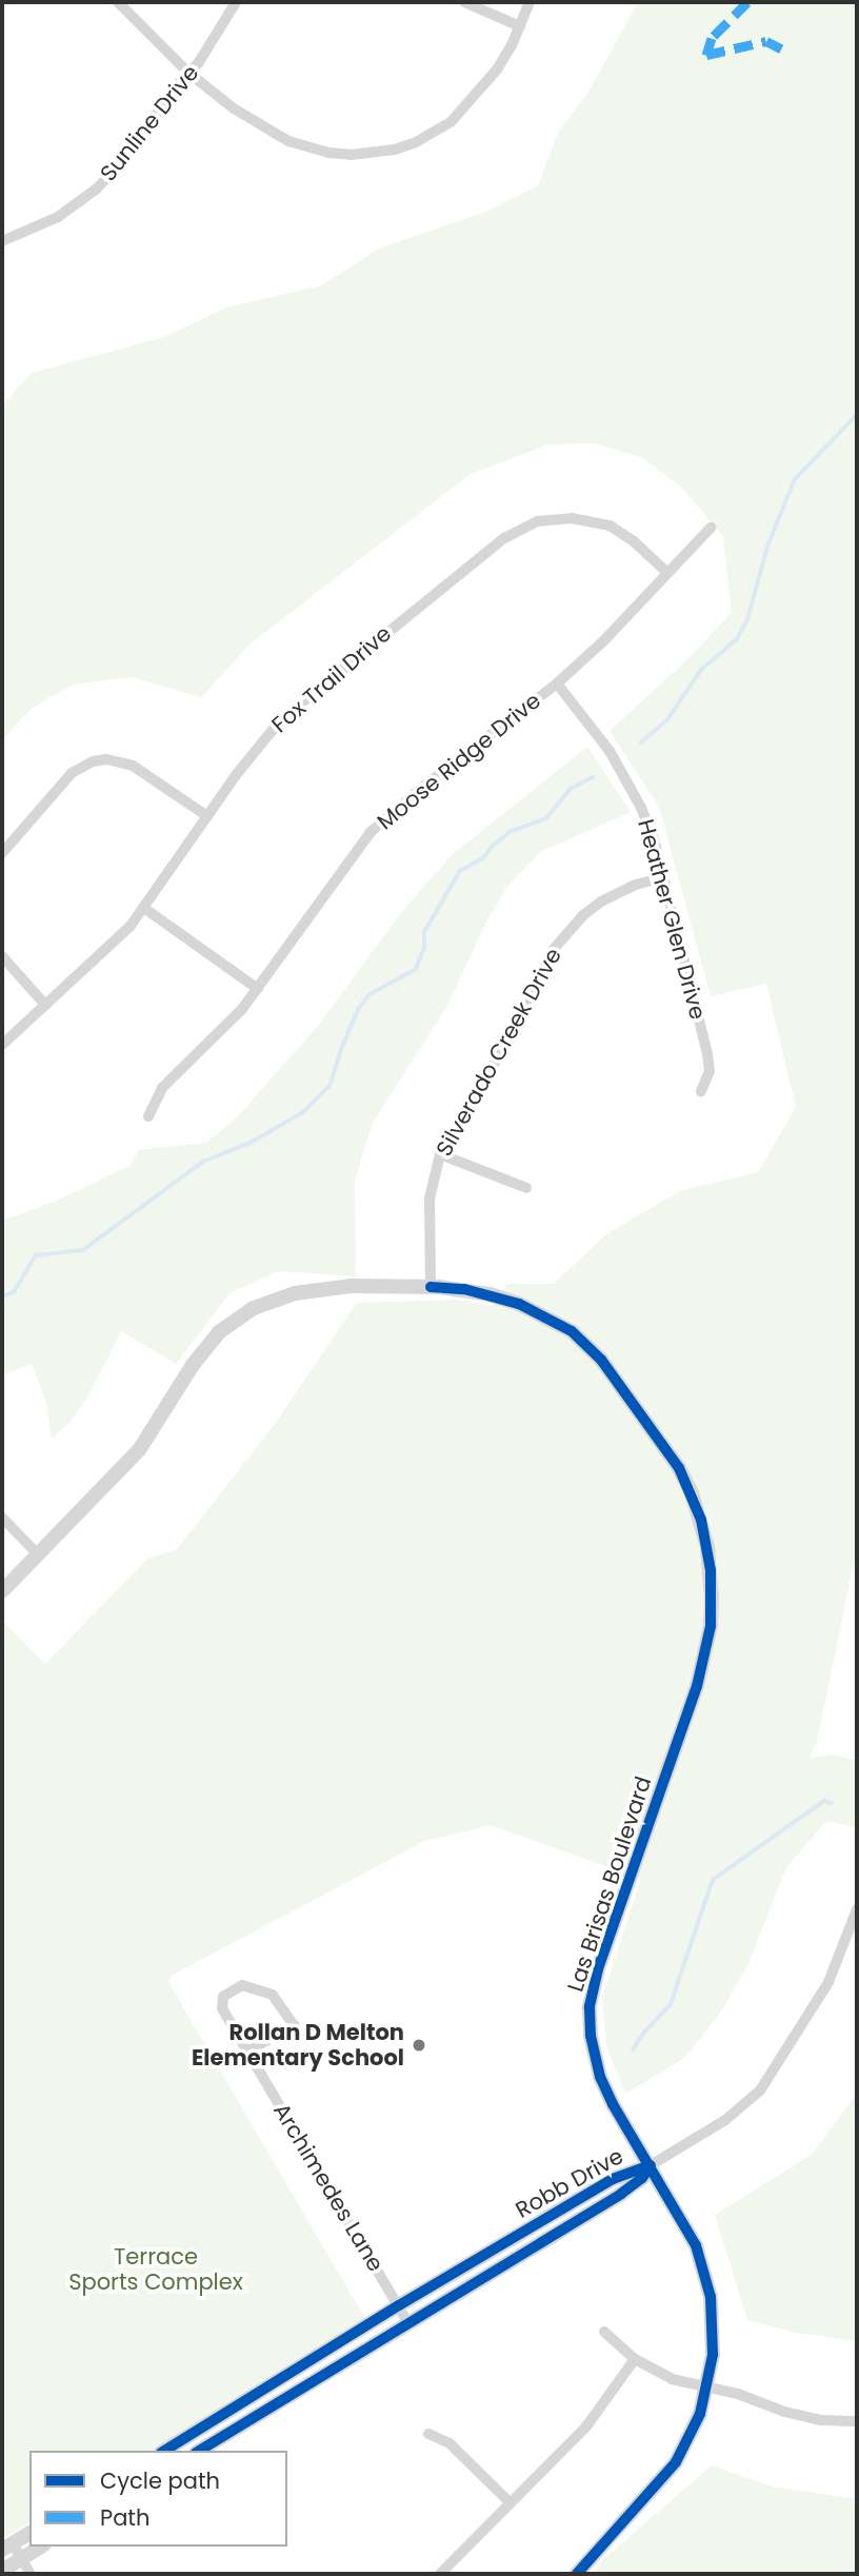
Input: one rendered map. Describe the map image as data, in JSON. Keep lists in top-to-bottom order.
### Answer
{
  "streets": {
    "street": [
      "Sunline Drive",
      "Fox Trail Drive",
      "Moose Ridge Drive",
      "Heather Glen Drive",
      "Silverado Creek Drive",
      "Las Brisas Boulevard",
      "Robb Drive",
      "Archimedes Lane"
    ]
  },
  "crossings": [
    ["Fox Trail Drive", "Moose Ridge Drive"],
    ["Moose Ridge Drive", "Heather Glen Drive"],
    ["Heather Glen Drive", "Silverado Creek Drive"],
    ["Silverado Creek Drive", "Las Brisas Boulevard"],
    ["Las Brisas Boulevard", "Robb Drive"],
    ["Robb Drive", "Archimedes Lane"]
  ],
  "parks": ["Terrace Sports Complex"],
  "places": ["Rollan D Melton Elementary School"],
  "legend": ["Cycle path", "Path"]
}
